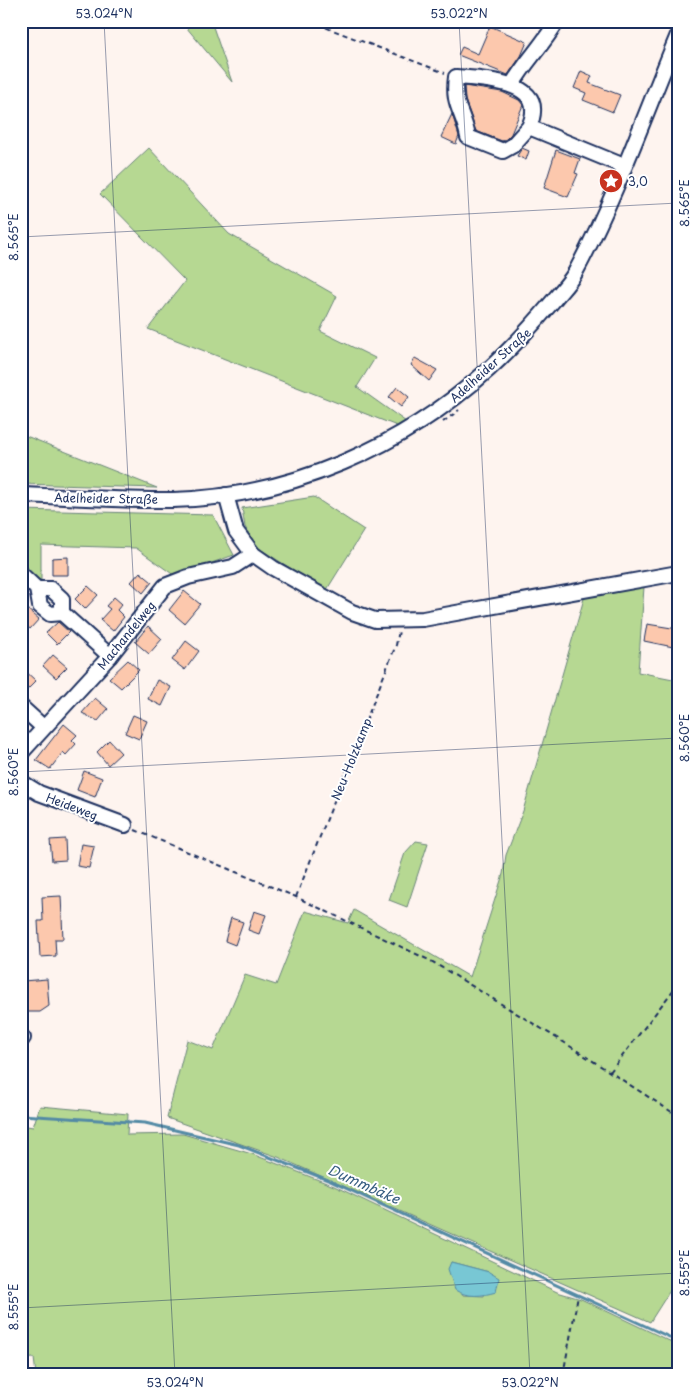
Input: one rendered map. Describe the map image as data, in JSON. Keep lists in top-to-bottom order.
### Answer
{
  "streets": {
    "street": ["Adelheider Straße", "Machandelweg", "Heideweg"],
    "path": ["Neu-Holzkamp"]
  },
  "water": ["Dummbäke"],
  "places": {
    "place": ["3,0"]
  },
  "coordinates": [
    "53.024°N",
    "53.022°N",
    "8.565°E",
    "8.560°E",
    "8.555°E"
  ]
}
